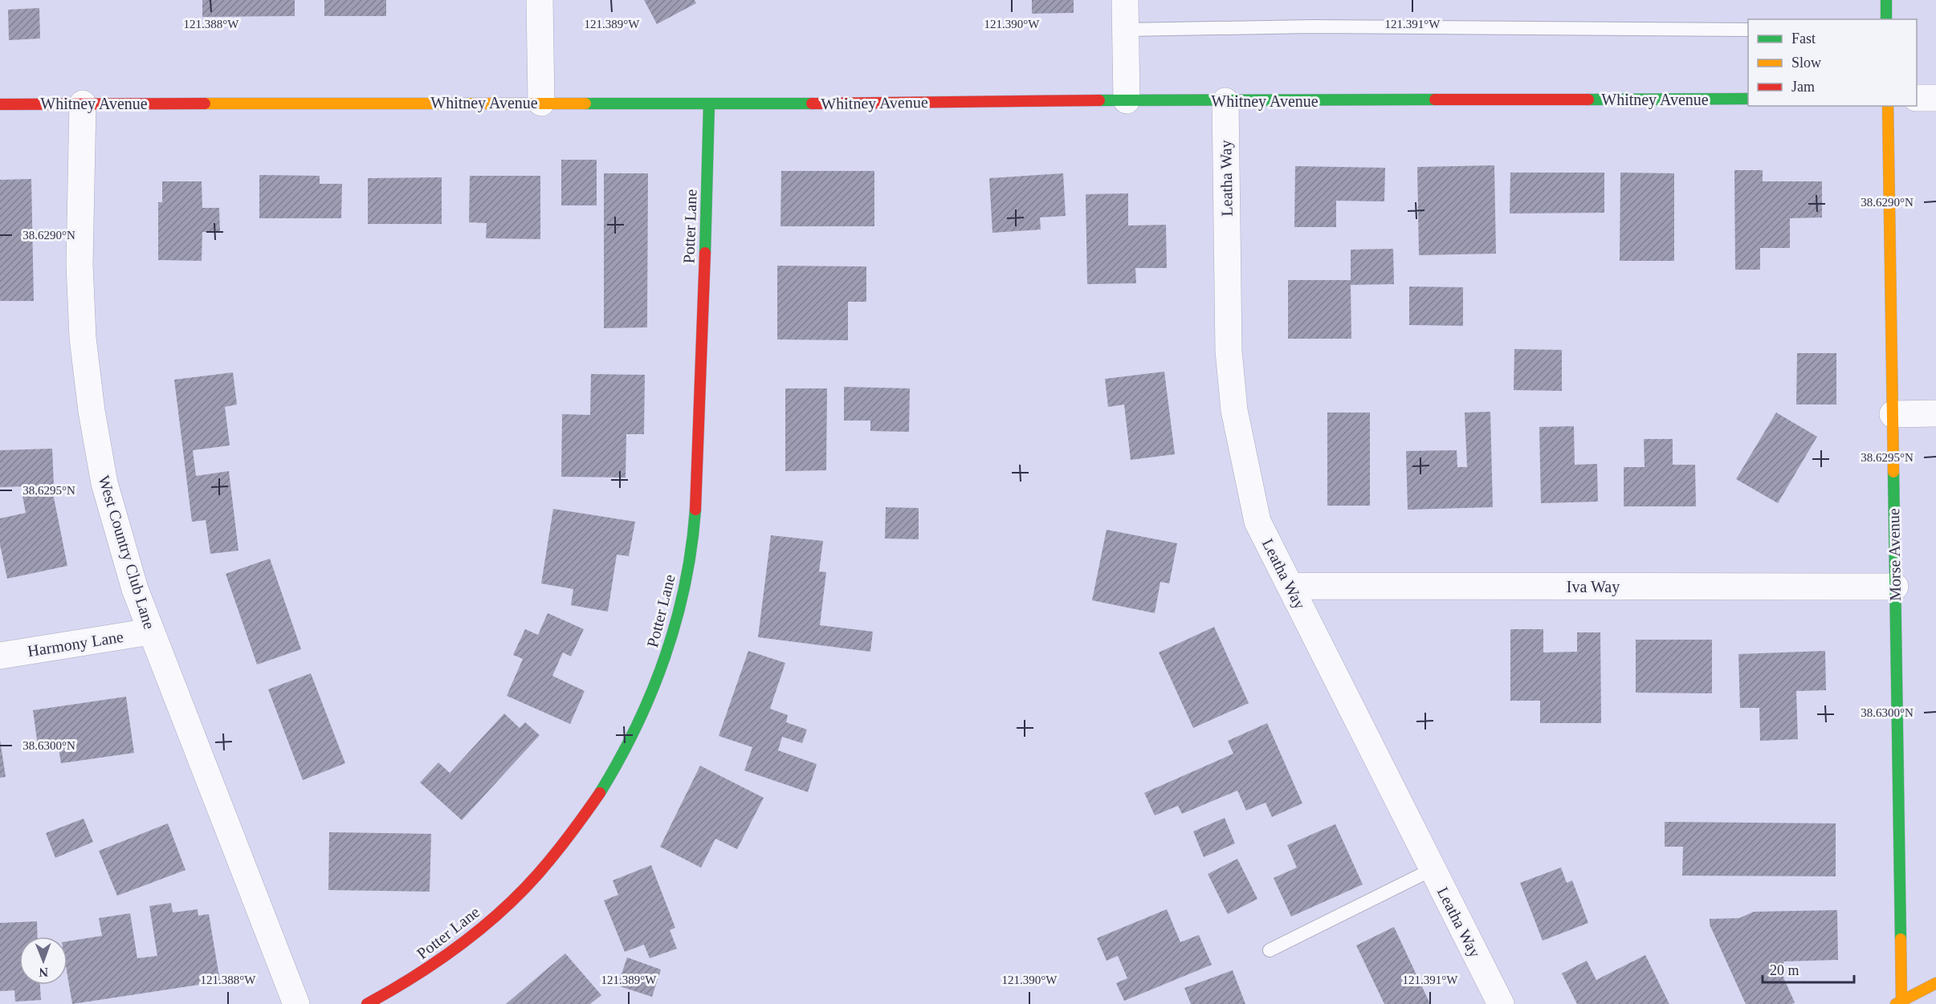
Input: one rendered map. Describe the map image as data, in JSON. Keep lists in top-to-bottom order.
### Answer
{
  "streets": {
    "street": [
      "Whitney Avenue",
      "Leatha Way",
      "Potter Lane",
      "West Country Club Lane",
      "Morse Avenue",
      "Iva Way",
      "Harmony Lane"
    ]
  },
  "crossings": [
    ["Whitney Avenue", "Leatha Way"],
    ["Whitney Avenue", "Potter Lane"],
    ["Whitney Avenue", "West Country Club Lane"],
    ["Leatha Way", "Iva Way"],
    ["West Country Club Lane", "Harmony Lane"],
    ["Morse Avenue", "Iva Way"]
  ],
  "legend": ["Fast", "Slow", "Jam"],
  "scale_bar": "20 m",
  "north": "bottom",
  "coordinates": [
    "121.388°W",
    "121.389°W",
    "121.390°W",
    "121.391°W",
    "38.6290°N",
    "38.6295°N",
    "38.6300°N"
  ]
}
